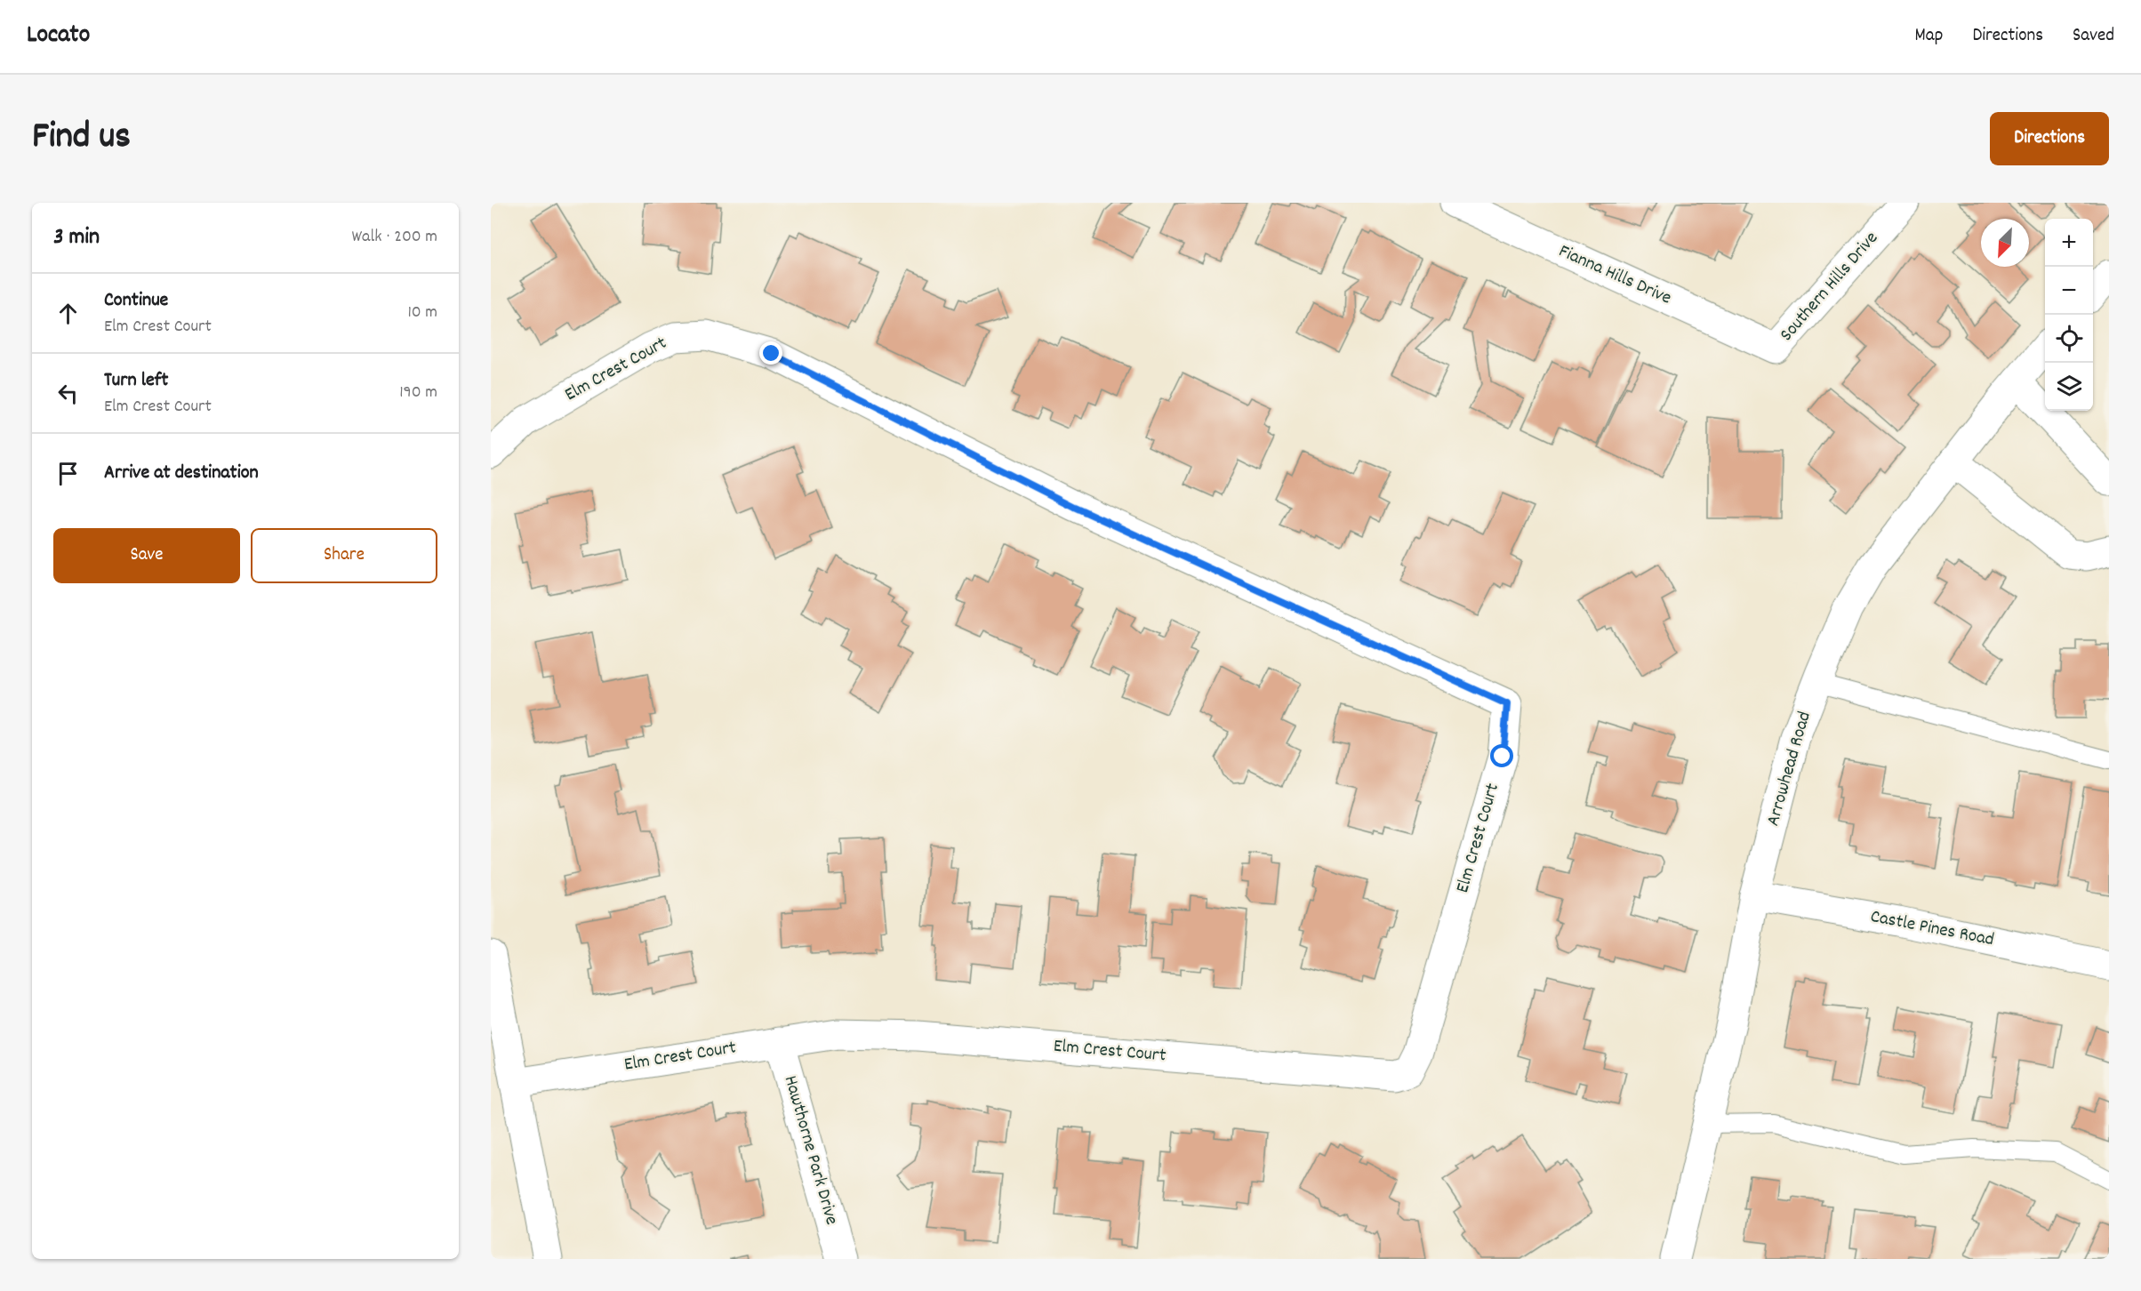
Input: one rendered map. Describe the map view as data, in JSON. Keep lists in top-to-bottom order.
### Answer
{
  "streets": {
    "street": [
      "Fianna Hills Drive",
      "Southern Hills Drive",
      "Elm Crest Court",
      "Arrowhead Road",
      "Castle Pines Road",
      "Hawthorne Park Drive"
    ]
  },
  "crossings": [
    ["Fianna Hills Drive", "Southern Hills Drive"],
    ["Elm Crest Court", "Hawthorne Park Drive"],
    ["Arrowhead Road", "Castle Pines Road"]
  ],
  "north": "bottom left",
  "page": {
    "header": "Locato",
    "nav": ["Map", "Directions", "Saved"],
    "title": "Find us",
    "buttons": [
      "Directions",
      ["Save", "Share"]
    ],
    "heading": ["3 min", "Walk · 200 m"],
    "map_buttons": ["+", "−"],
    "list": [
      ["Continue", "Elm Crest Court", "10 m"],
      ["Turn left", "Elm Crest Court", "190 m"],
      "Arrive at destination"
    ]
  }
}
